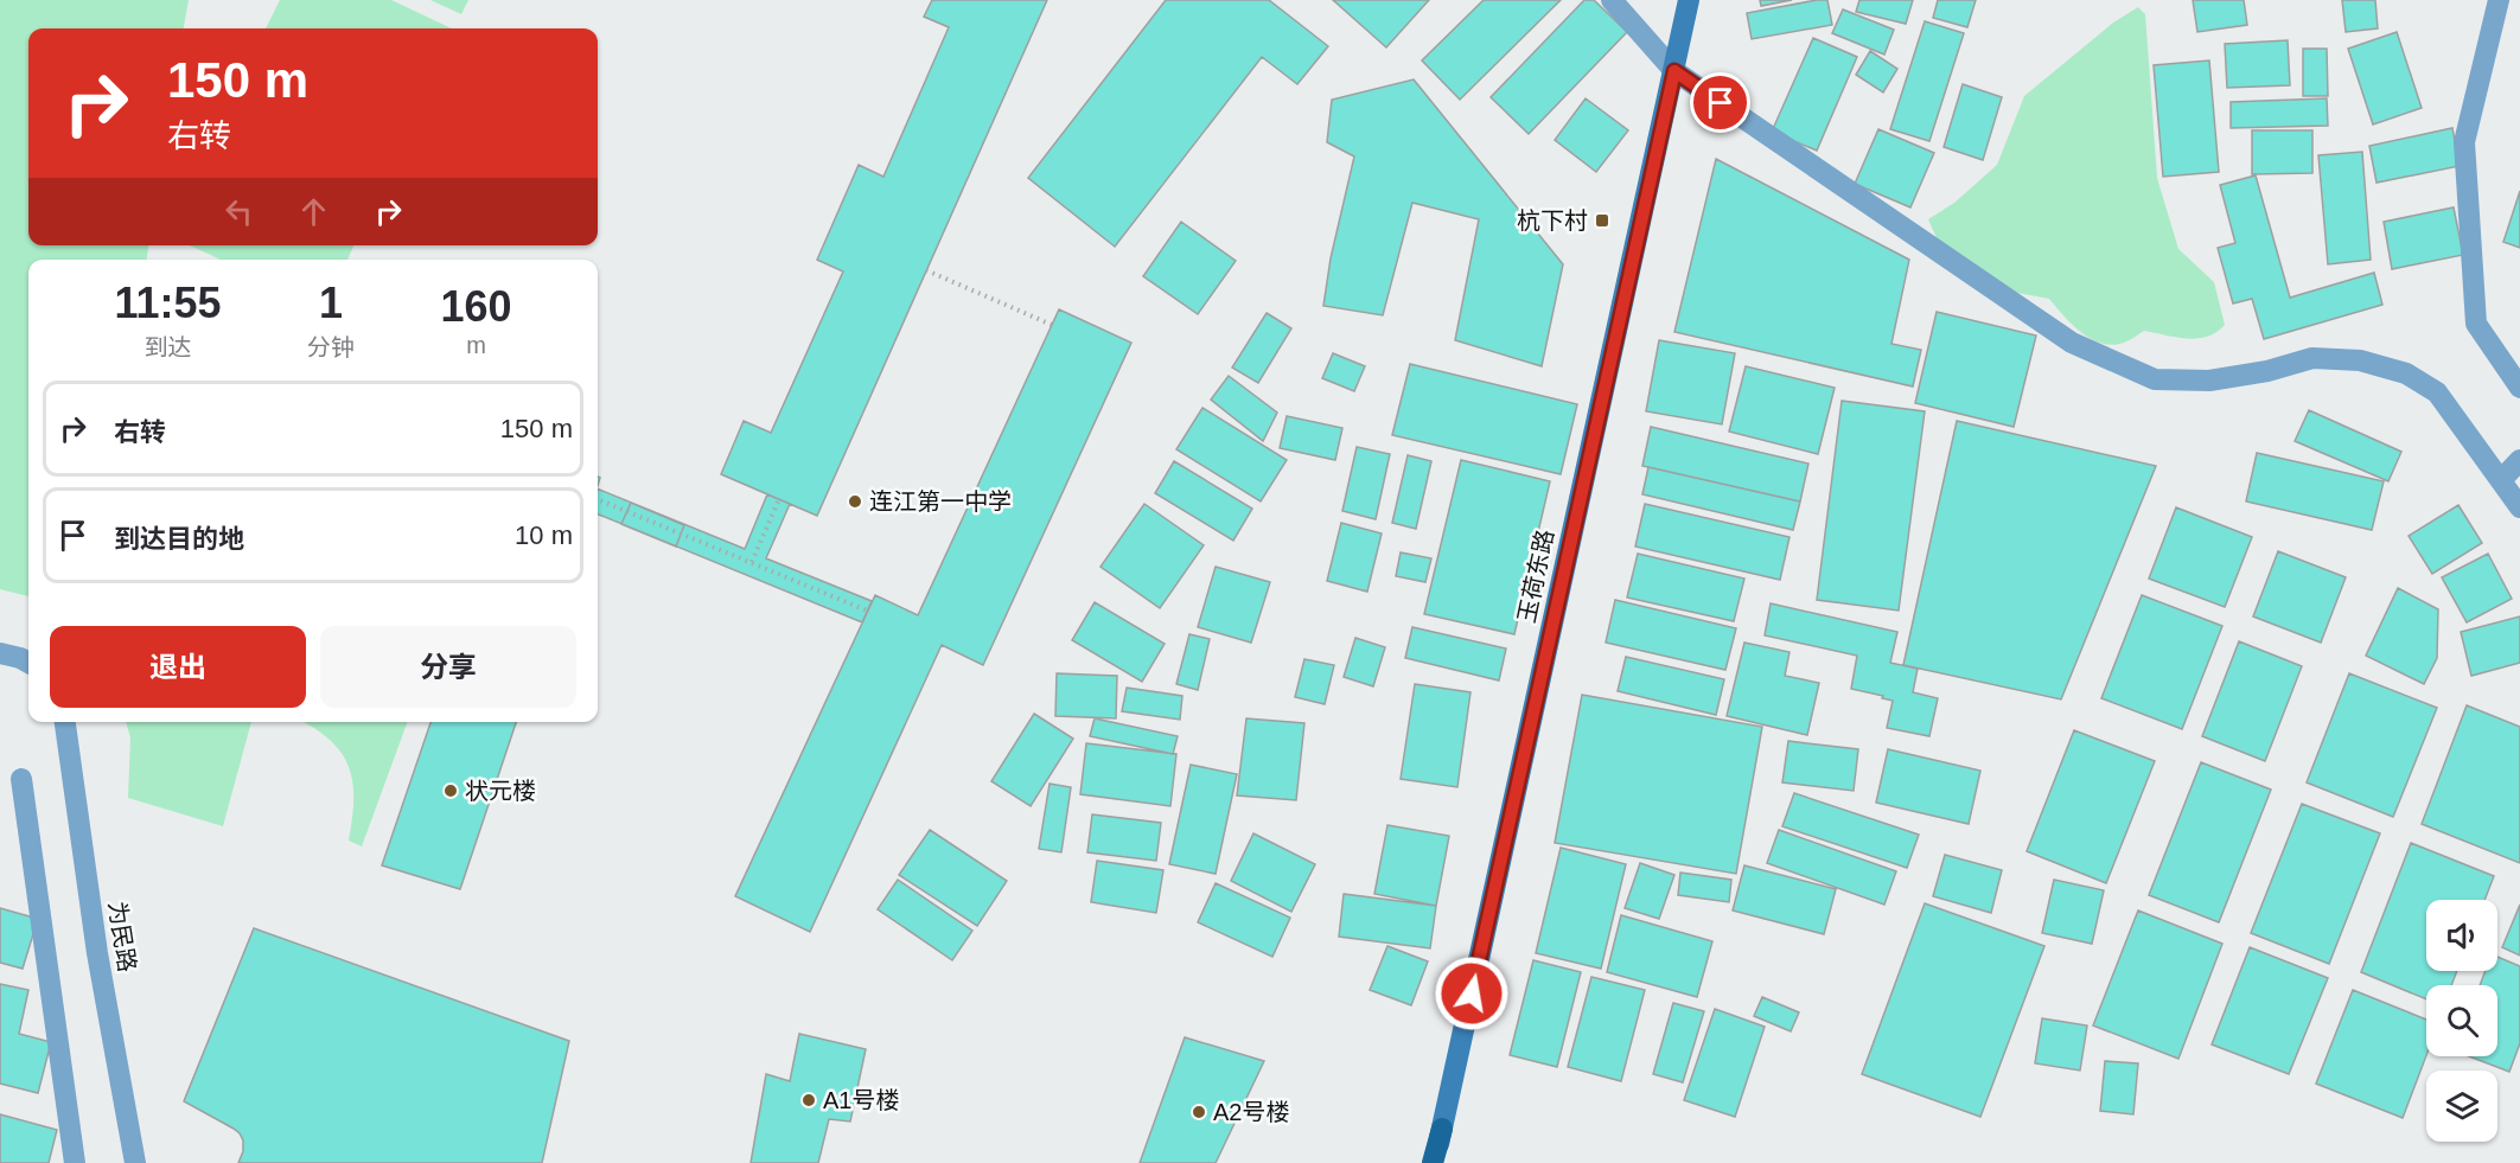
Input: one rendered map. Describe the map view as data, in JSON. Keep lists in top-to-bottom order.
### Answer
{
  "streets": {
    "main road": ["玉荷东路"],
    "street": ["为民路"]
  },
  "places": {
    "transit": ["杭下村"],
    "other": [
      "连江第一中学",
      "状元楼",
      "A1号楼",
      "A2号楼"
    ]
  },
  "page": {
    "turn": ["150 m", "右转"],
    "eta": [
      "11:55",
      "到达",
      "1",
      "分钟",
      "160",
      "m"
    ],
    "list": [
      {
        "name": "右转",
        "value": "150 m"
      },
      {
        "name": "到达目的地",
        "value": "10 m"
      }
    ],
    "buttons": ["退出", "分享"]
  }
}
